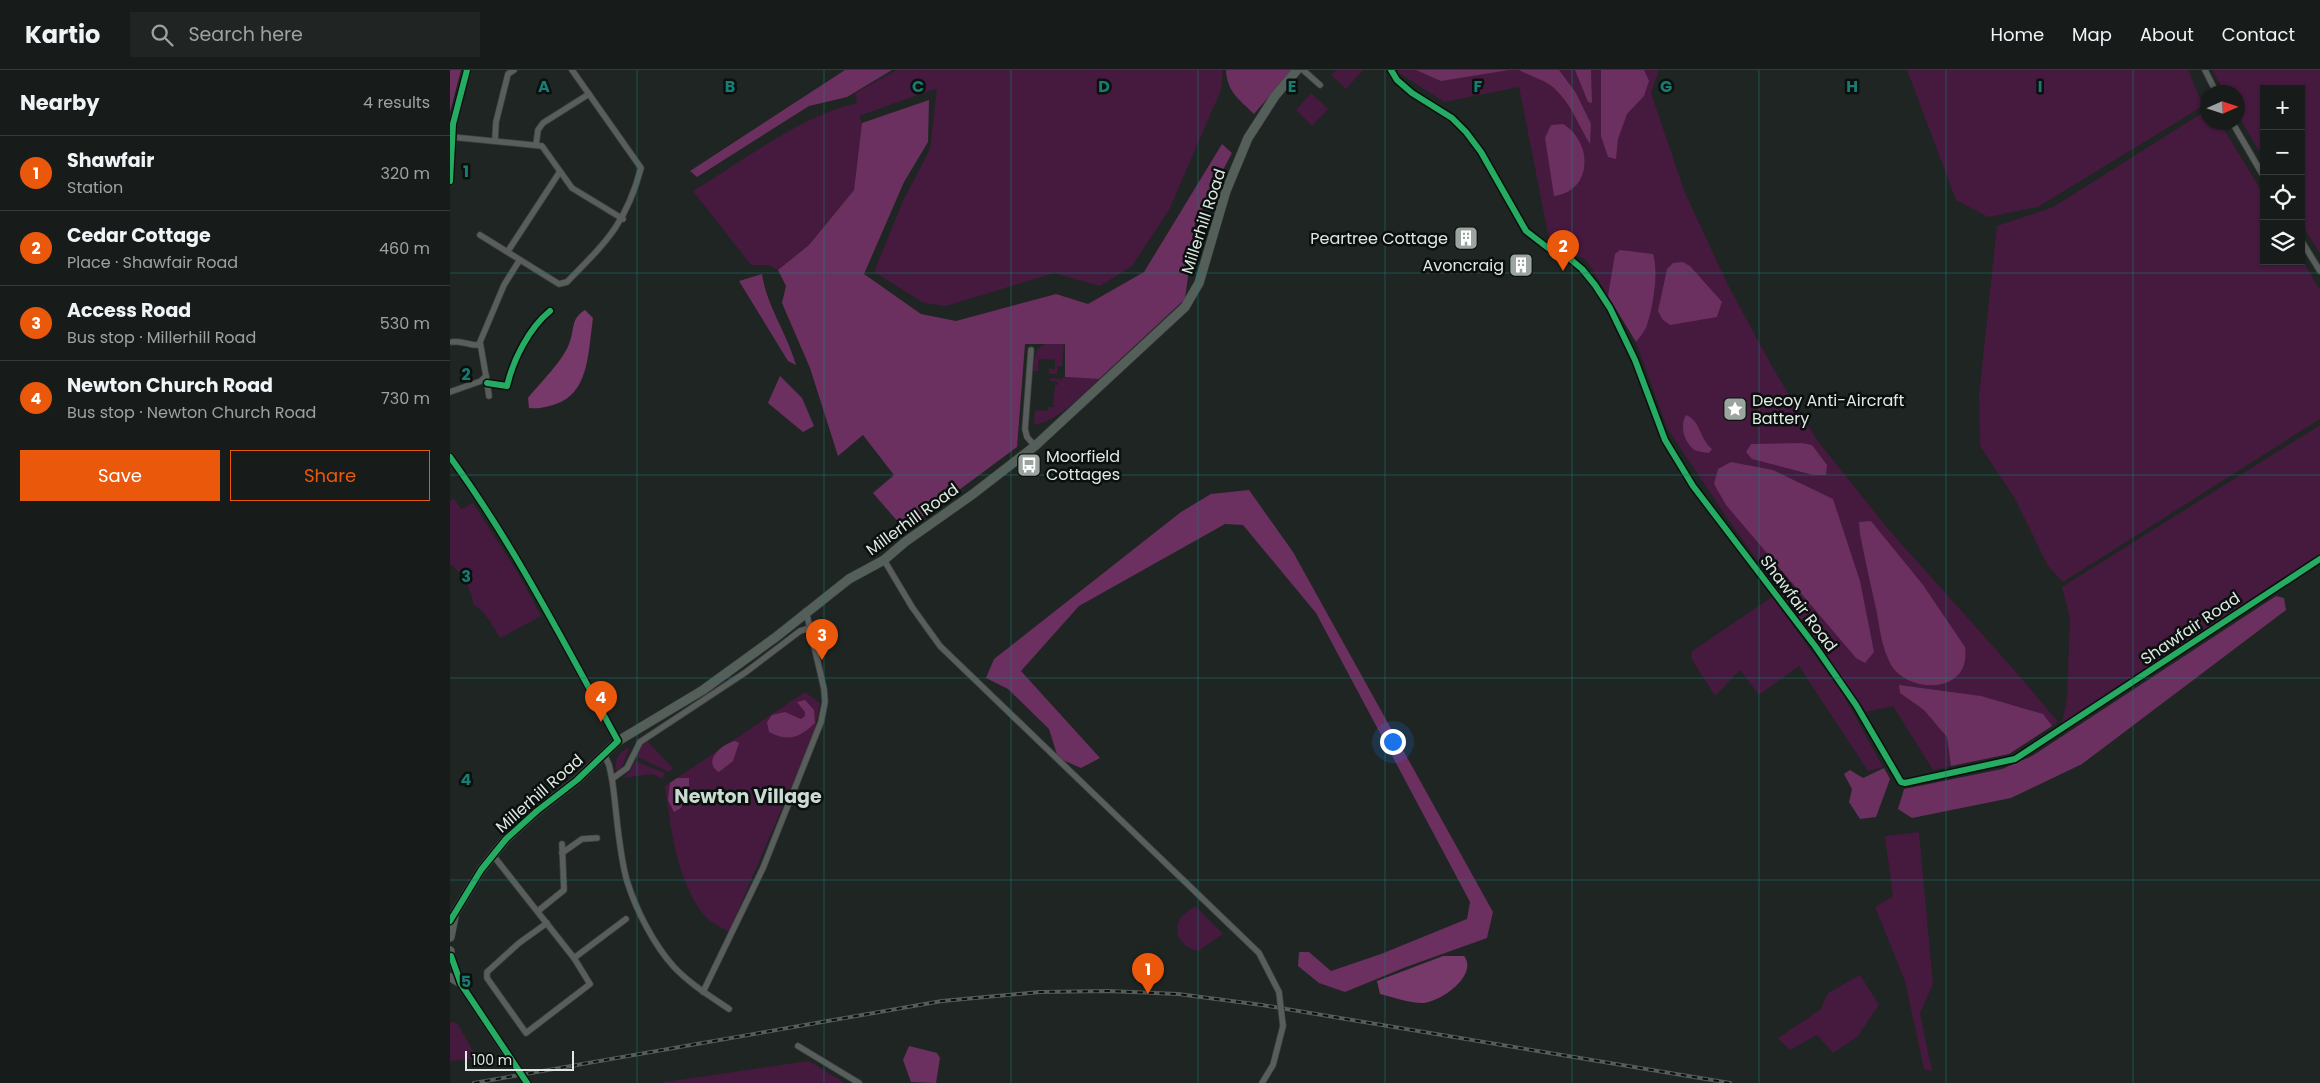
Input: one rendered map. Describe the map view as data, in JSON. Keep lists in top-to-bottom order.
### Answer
{
  "streets": {
    "main road": ["Millerhill Road"],
    "street": ["Shawfair Road"]
  },
  "districts": ["Newton Village"],
  "places": {
    "building": ["Peartree Cottage", "Avoncraig"],
    "place": ["Decoy Anti-Aircraft Battery"],
    "bus stop": ["Moorfield Cottages"]
  },
  "scale_bar": "100 m",
  "north": "right",
  "page": {
    "header": "Kartio",
    "search": "Search here",
    "nav": [
      "Home",
      "Map",
      "About",
      "Contact"
    ],
    "heading": ["Nearby", "4 results"],
    "map_buttons": ["+", "−"],
    "list": [
      {
        "mark": "1",
        "name": "Shawfair",
        "note": "Station",
        "value": "320 m"
      },
      {
        "mark": "2",
        "name": "Cedar Cottage",
        "note": "Place · Shawfair Road",
        "value": "460 m"
      },
      {
        "mark": "3",
        "name": "Access Road",
        "note": "Bus stop · Millerhill Road",
        "value": "530 m"
      },
      {
        "mark": "4",
        "name": "Newton Church Road",
        "note": "Bus stop · Newton Church Road",
        "value": "730 m"
      }
    ],
    "pins": [
      "2",
      "3",
      "4",
      "1"
    ],
    "buttons": ["Save", "Share"],
    "scale": "100 m"
  },
  "grid": {
    "columns": [
      "A",
      "B",
      "C",
      "D",
      "E",
      "F",
      "G",
      "H",
      "I"
    ],
    "rows": [
      "1",
      "2",
      "3",
      "4",
      "5"
    ]
  }
}
